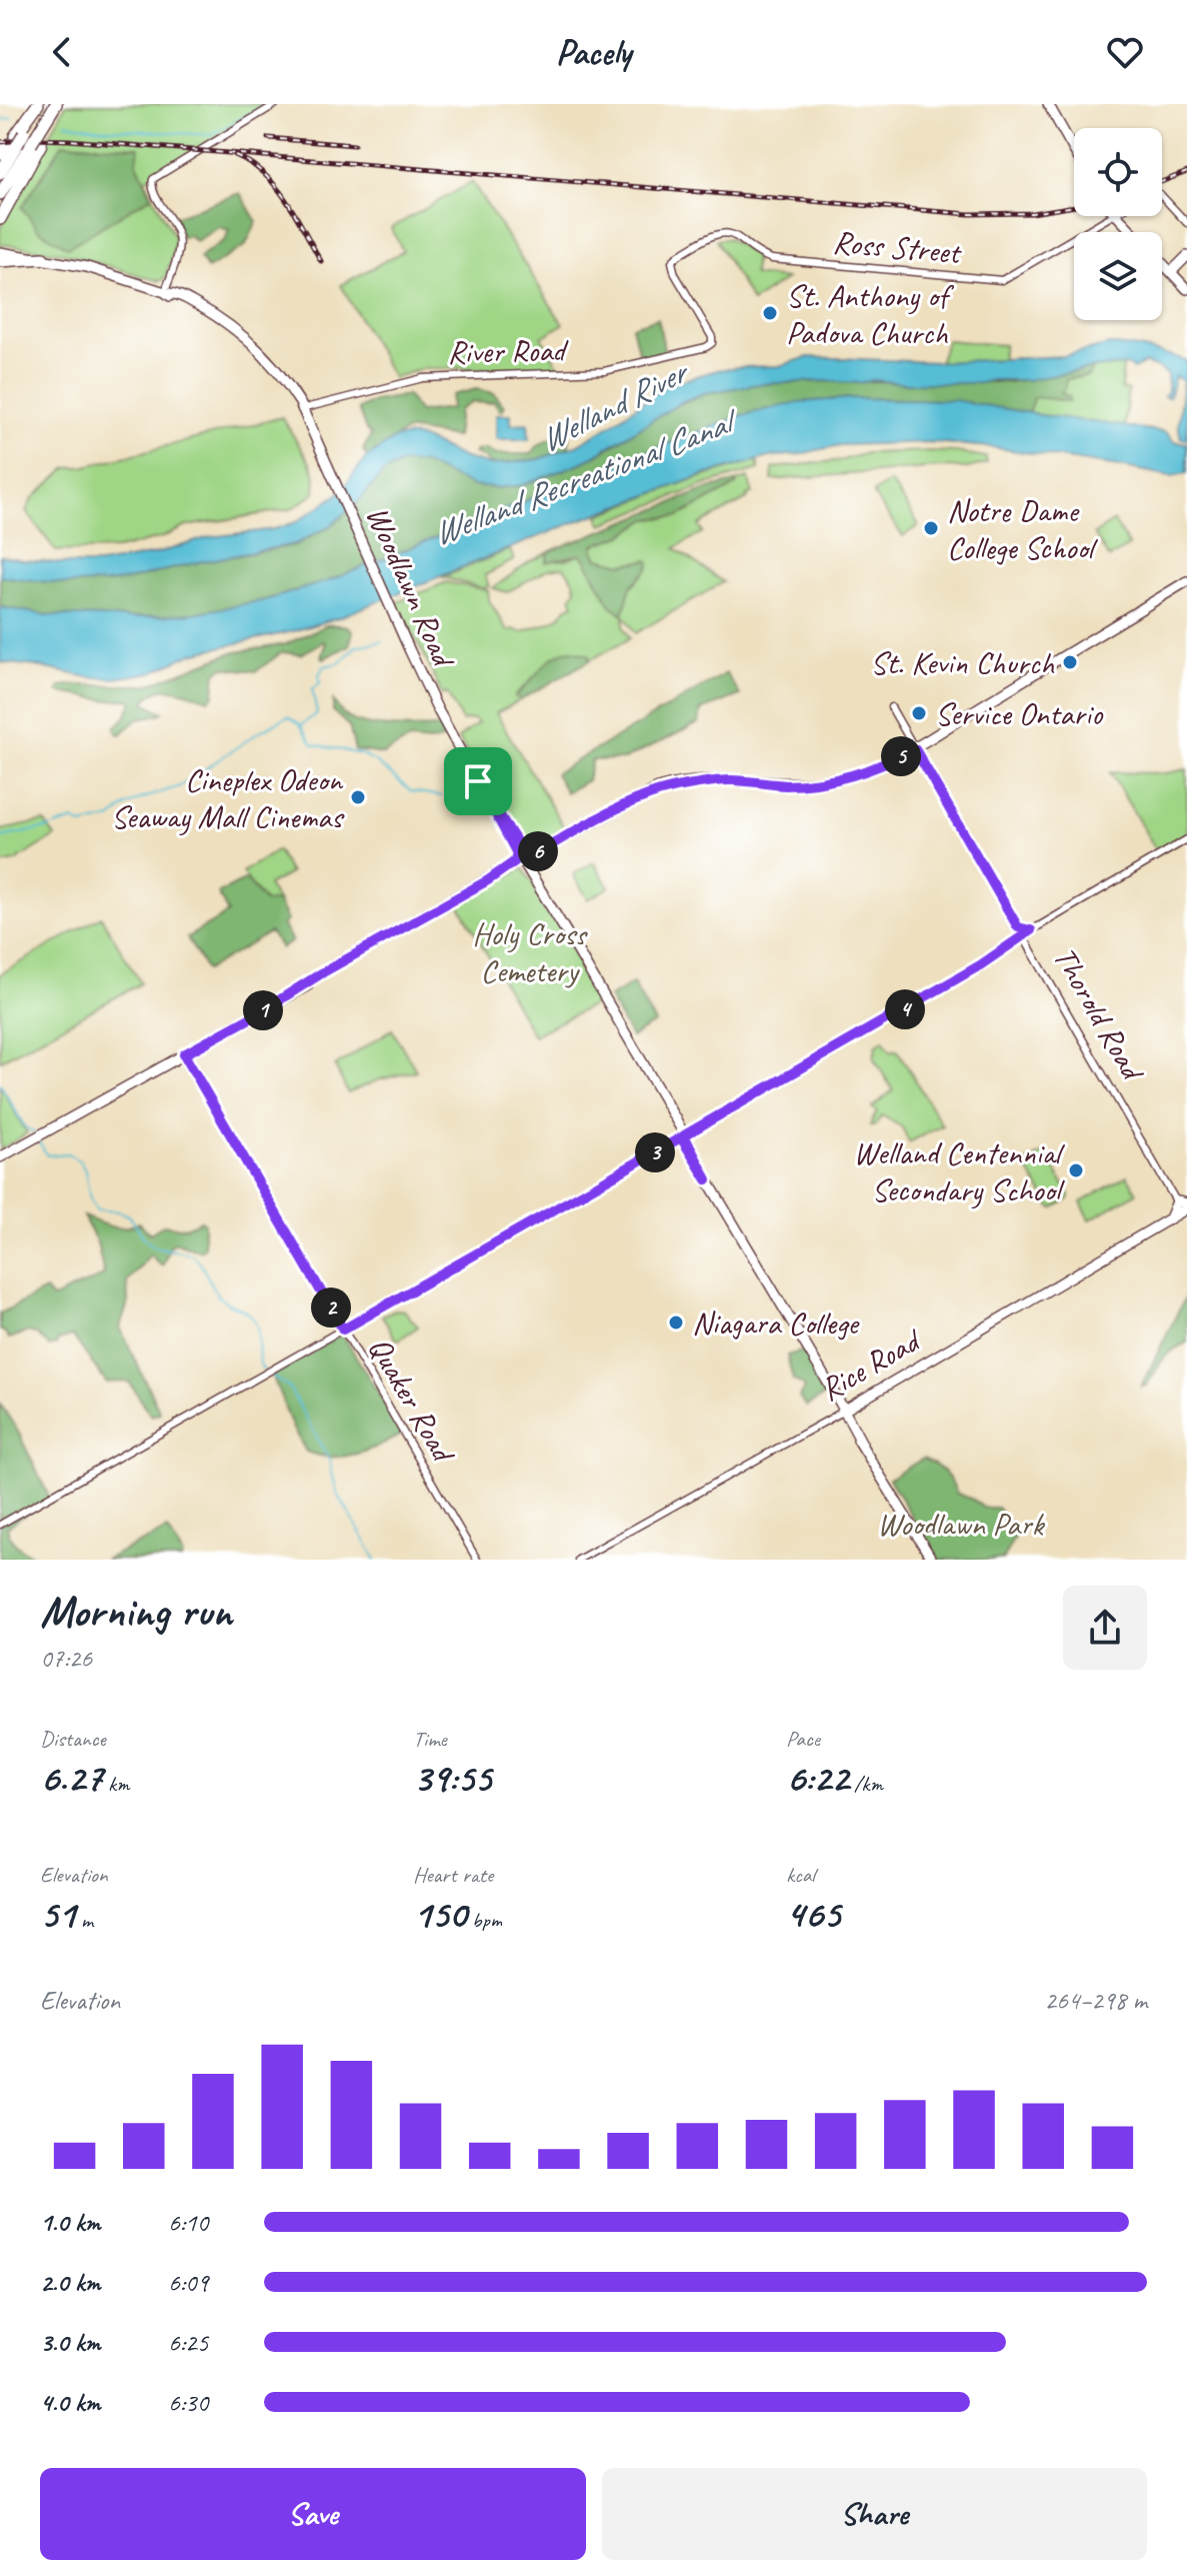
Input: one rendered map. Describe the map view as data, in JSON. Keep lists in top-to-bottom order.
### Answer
{
  "streets": {
    "main road": ["Woodlawn Road", "Rice Road"],
    "street": [
      "Ross Street",
      "River Road",
      "Thorold Road",
      "Quaker Road"
    ]
  },
  "crossings": [
    ["Ross Street", "River Road"],
    ["River Road", "Woodlawn Road"],
    ["Woodlawn Road", "Rice Road"],
    ["Thorold Road", "Rice Road"]
  ],
  "water": ["Welland River", "Welland Recreational Canal"],
  "parks": ["Holy Cross Cemetery", "Woodlawn Park"],
  "places": [
    "St. Anthony of Padova Church",
    "Notre Dame College School",
    "St. Kevin Church",
    "Service Ontario",
    "Cineplex Odeon Seaway Mall Cinemas",
    "Welland Centennial Secondary School",
    "Niagara College"
  ],
  "page": {
    "header": "Pacely",
    "pins": [
      "5",
      "6",
      "4",
      "1",
      "3",
      "2"
    ],
    "heading": ["Morning run", "07:26"],
    "stats": [
      ["Distance", "6.27 km"],
      ["Time", "39:55"],
      ["Pace", "6:22 /km"],
      ["Elevation", "51 m"],
      ["Heart rate", "150 bpm"],
      ["kcal", "465"]
    ],
    "chart": ["Elevation", "264–298 m"],
    "list": [
      {
        "name": "1.0 km",
        "note": "6:10"
      },
      {
        "name": "2.0 km",
        "note": "6:09"
      },
      {
        "name": "3.0 km",
        "note": "6:25"
      },
      {
        "name": "4.0 km",
        "note": "6:30"
      }
    ],
    "buttons": ["Save", "Share"]
  }
}
